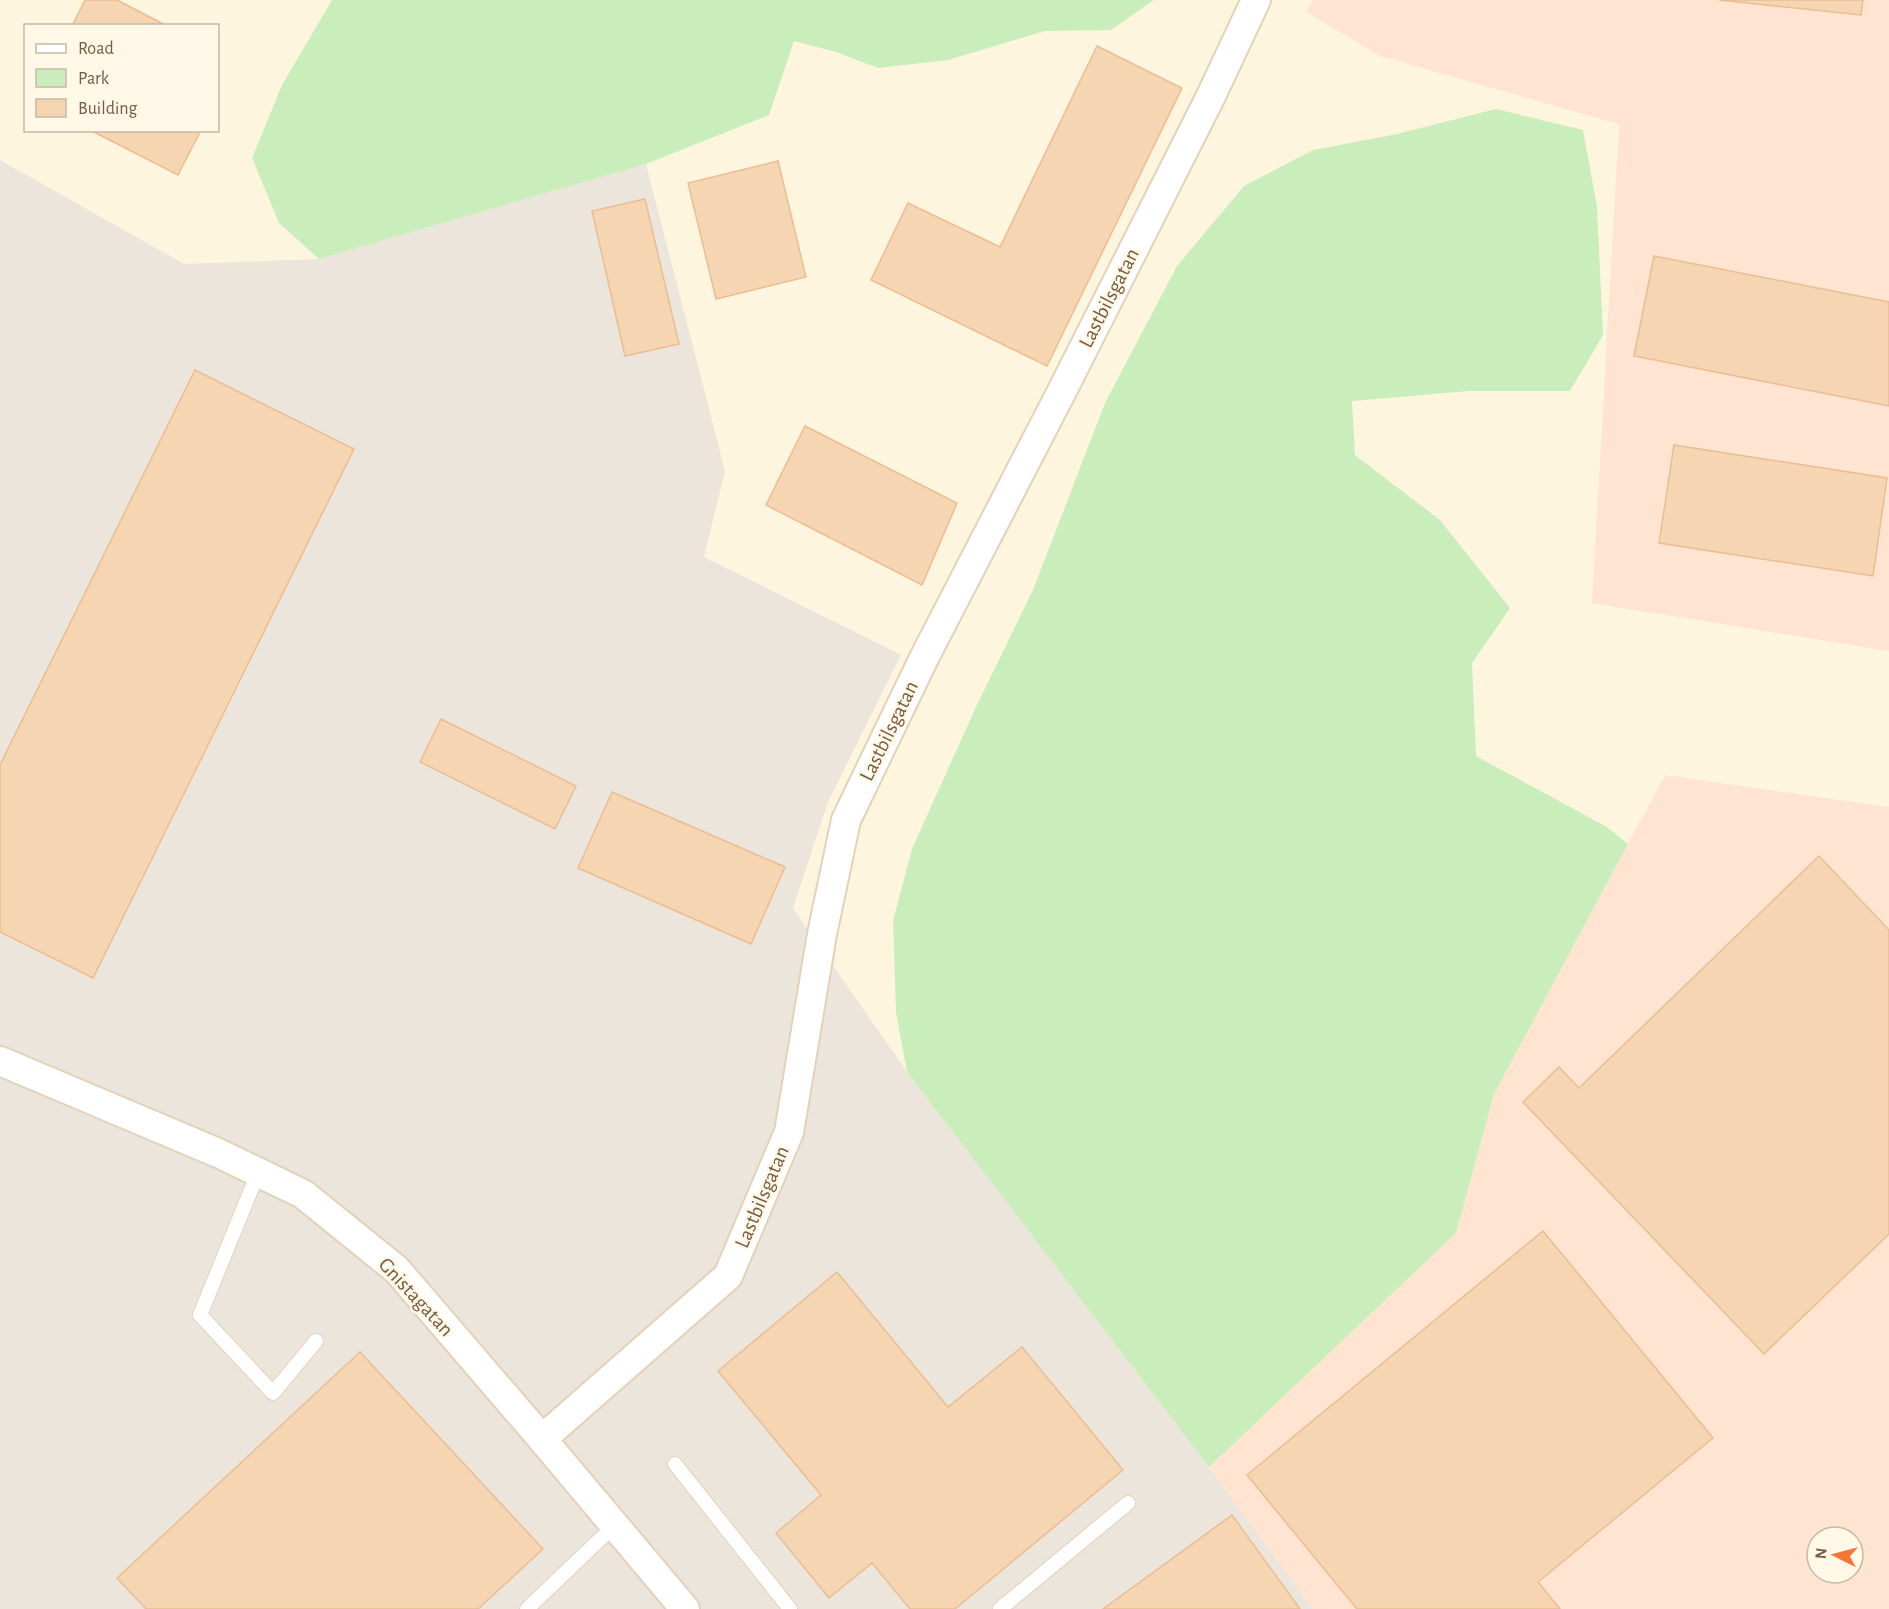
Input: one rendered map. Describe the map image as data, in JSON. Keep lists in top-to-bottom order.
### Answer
{
  "streets": {
    "street": ["Lastbilsgatan", "Gnistagatan"]
  },
  "crossings": [
    ["Lastbilsgatan", "Gnistagatan"]
  ],
  "legend": ["Road", "Park", "Building"],
  "north": "left"
}
